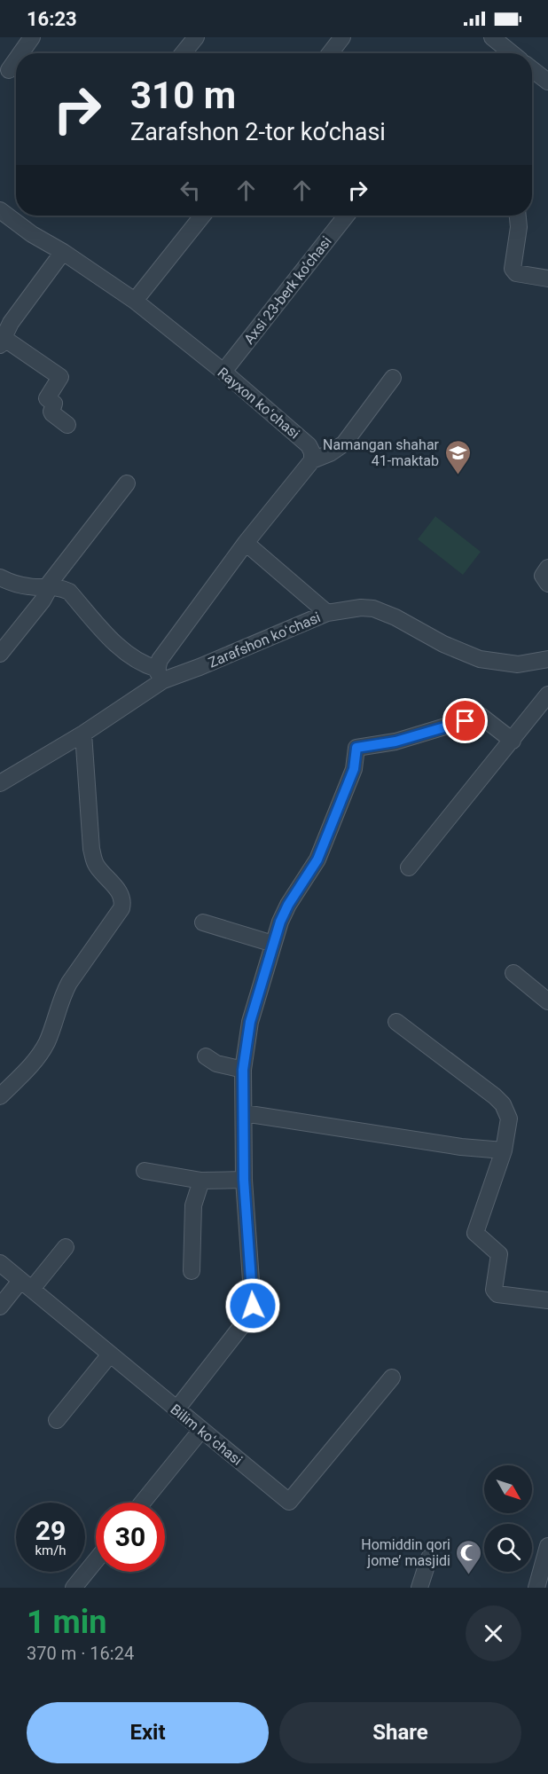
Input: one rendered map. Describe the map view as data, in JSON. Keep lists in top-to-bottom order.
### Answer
{
  "streets": {
    "street": [
      "Аxsi 23-berk koʼchasi",
      "Rayxon koʻchasi",
      "Zarafshon koʻchasi",
      "Bilim koʻchasi"
    ]
  },
  "crossings": [
    ["Аxsi 23-berk koʼchasi", "Rayxon koʻchasi"]
  ],
  "places": {
    "school or university": ["Namangan shahar 41-maktab"],
    "mosque": ["Homiddin qori jome’ masjidi"]
  },
  "north": "bottom right",
  "page": {
    "status": "16:23",
    "turn": ["310 m", "Zarafshon 2-tor koʼchasi"],
    "speed": "29 km/h",
    "limit": "30",
    "heading": ["1 min", "370 m · 16:24"],
    "buttons": ["Exit", "Share"]
  }
}
